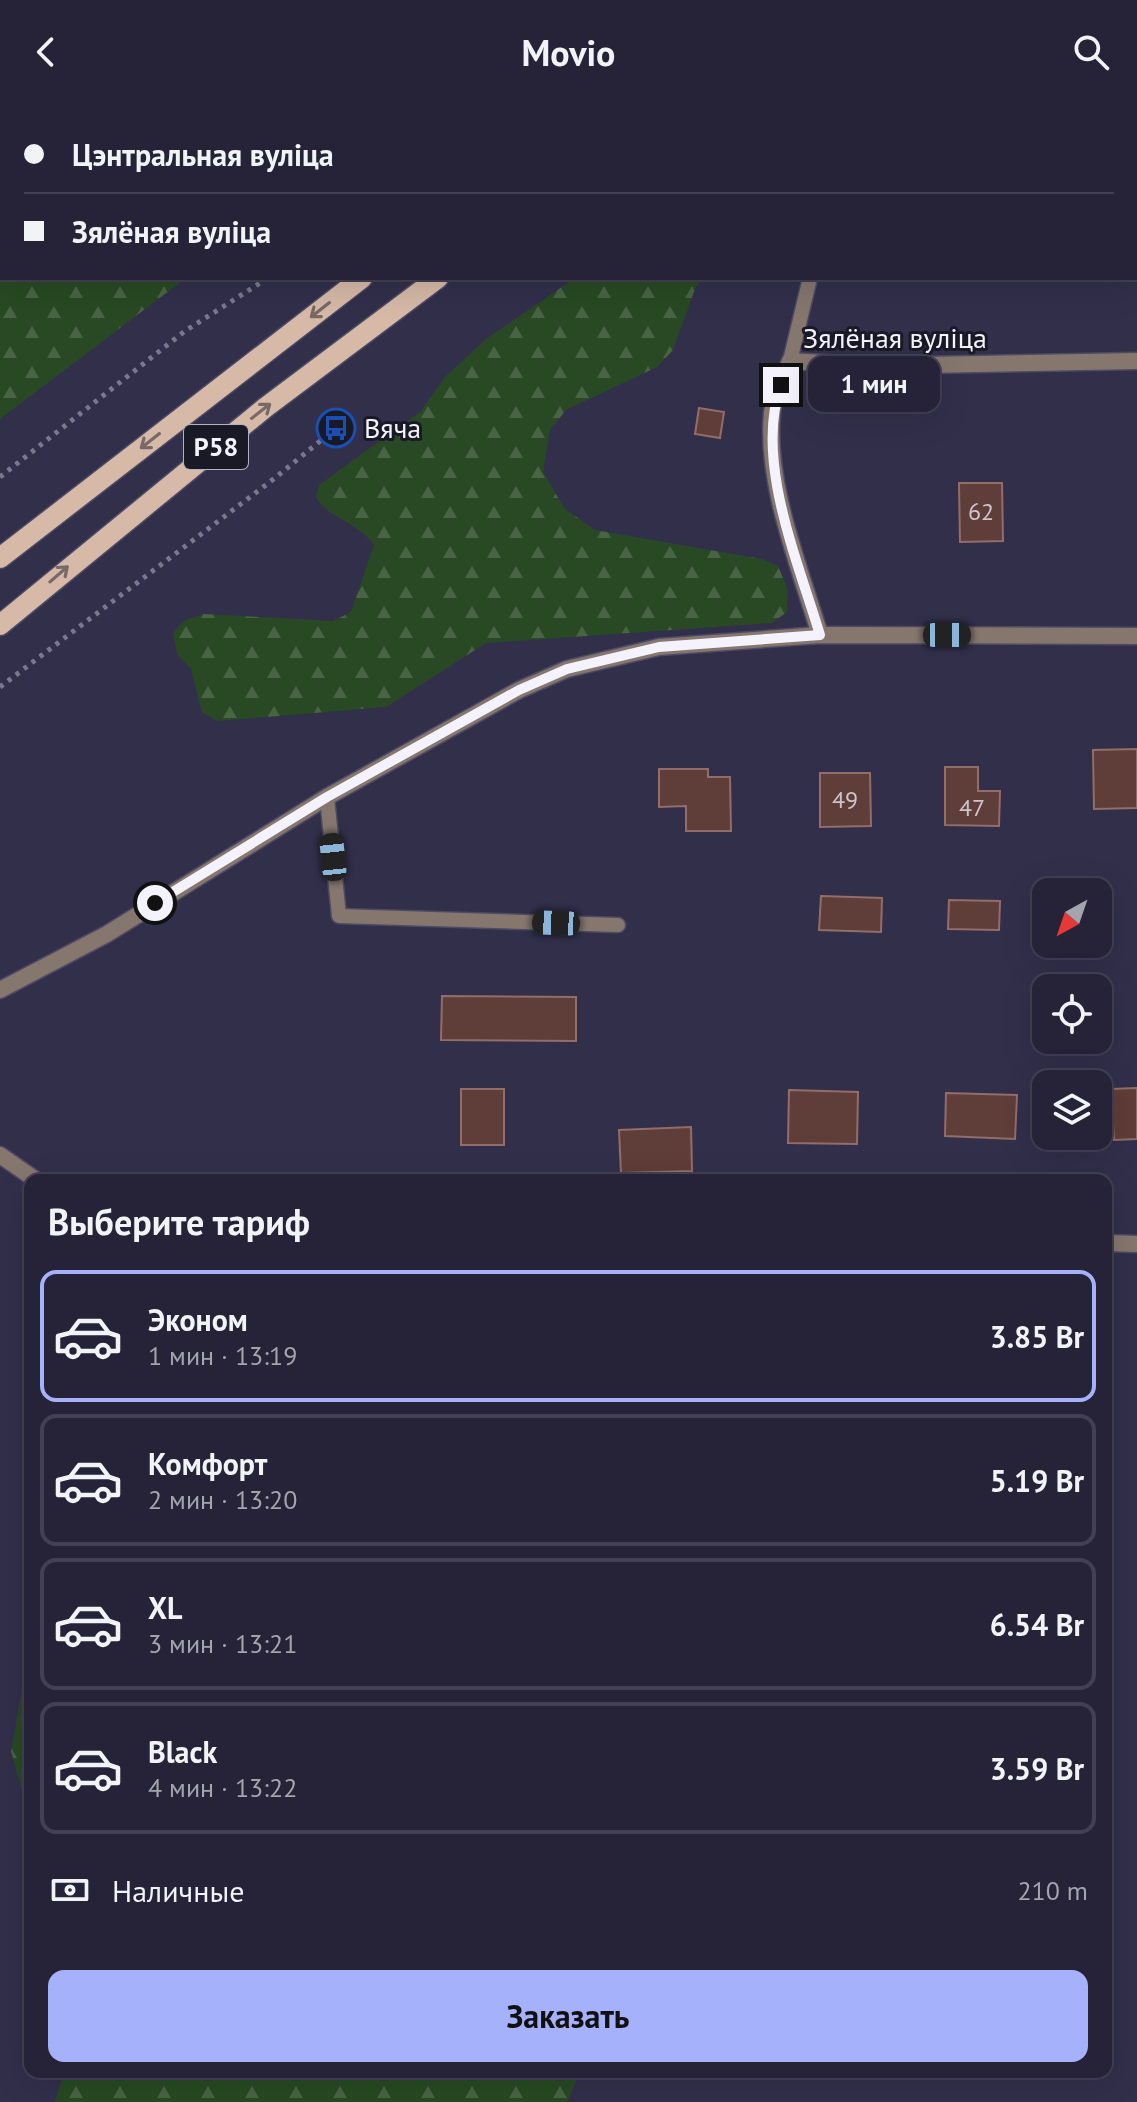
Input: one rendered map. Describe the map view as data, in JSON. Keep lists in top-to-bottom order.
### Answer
{
  "streets": {
    "main road": ["Р58"],
    "street": ["Зялёная вуліца"]
  },
  "places": {
    "bus stop": ["Вяча"]
  },
  "house_numbers": ["62", "49", "47"],
  "north": "bottom left",
  "page": {
    "header": "Movio",
    "banner": ["Цэнтральная вуліца", "Зялёная вуліца"],
    "bubble": "1 мин",
    "heading": "Выберите тариф",
    "list": [
      {
        "name": "Эконом",
        "note": "1 мин · 13:19",
        "value": "3.85 Br"
      },
      {
        "name": "Комфорт",
        "note": "2 мин · 13:20",
        "value": "5.19 Br"
      },
      {
        "name": "XL",
        "note": "3 мин · 13:21",
        "value": "6.54 Br"
      },
      {
        "name": "Black",
        "note": "4 мин · 13:22",
        "value": "3.59 Br"
      }
    ],
    "pay": ["Наличные", "210 m"],
    "buttons": "Заказать"
  }
}
